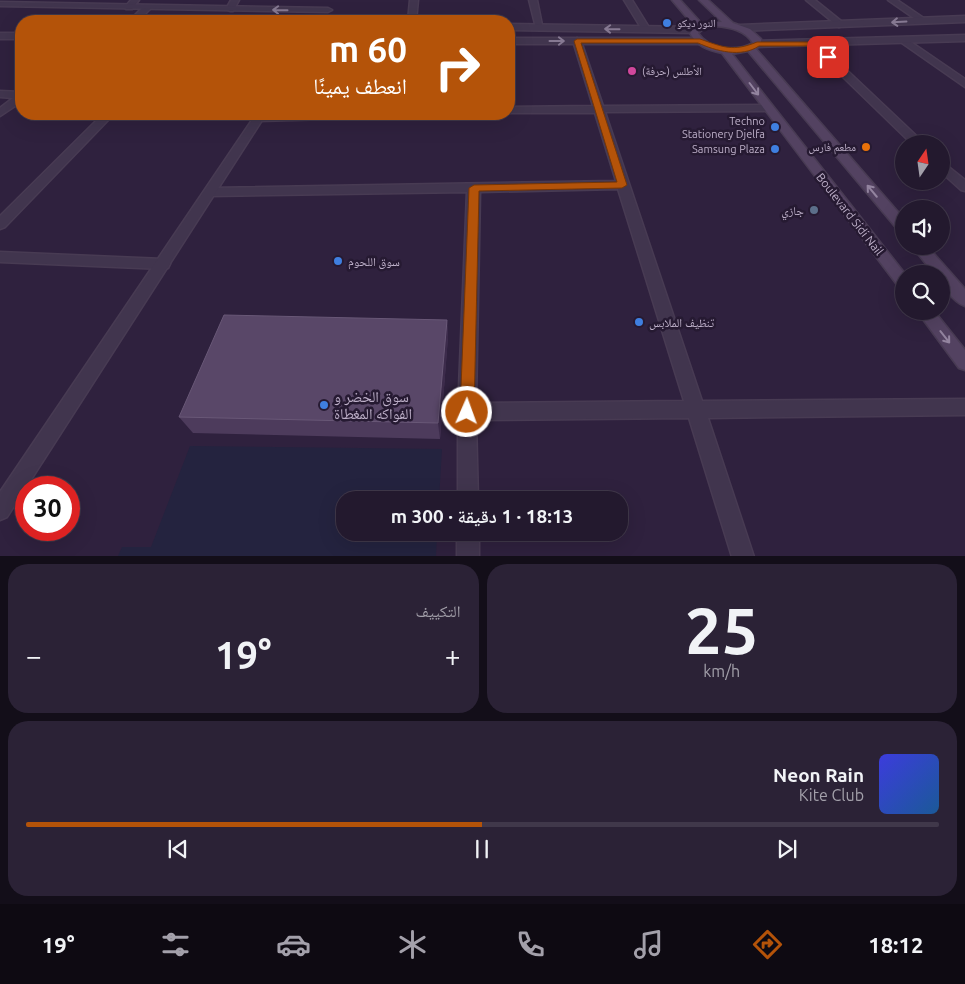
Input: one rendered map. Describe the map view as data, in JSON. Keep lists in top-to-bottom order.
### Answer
{
  "streets": {
    "main road": ["Boulevard Sidi Nail"]
  },
  "places": [
    "النور ديكو",
    "الأطلس (حرفة)",
    "Techno Stationery Djelfa",
    "مطعم فارس",
    "Samsung Plaza",
    "جازي",
    "سوق اللحوم",
    "تنظيف الملابس",
    "سوق الخضر و الفواكه المغطاة"
  ],
  "north": "top",
  "page": {
    "turn": ["60 m", "انعطف يمينًا"],
    "limit": "30",
    "trip": "18:13 · 1 دقيقة · 300 m",
    "tile": [
      ["25", "km/h"],
      "التكييف"
    ],
    "heat": ["−", "19°", "+"],
    "song": ["Neon Rain", "Kite Club"],
    "tabs": ["18:12", "19°"]
  }
}
